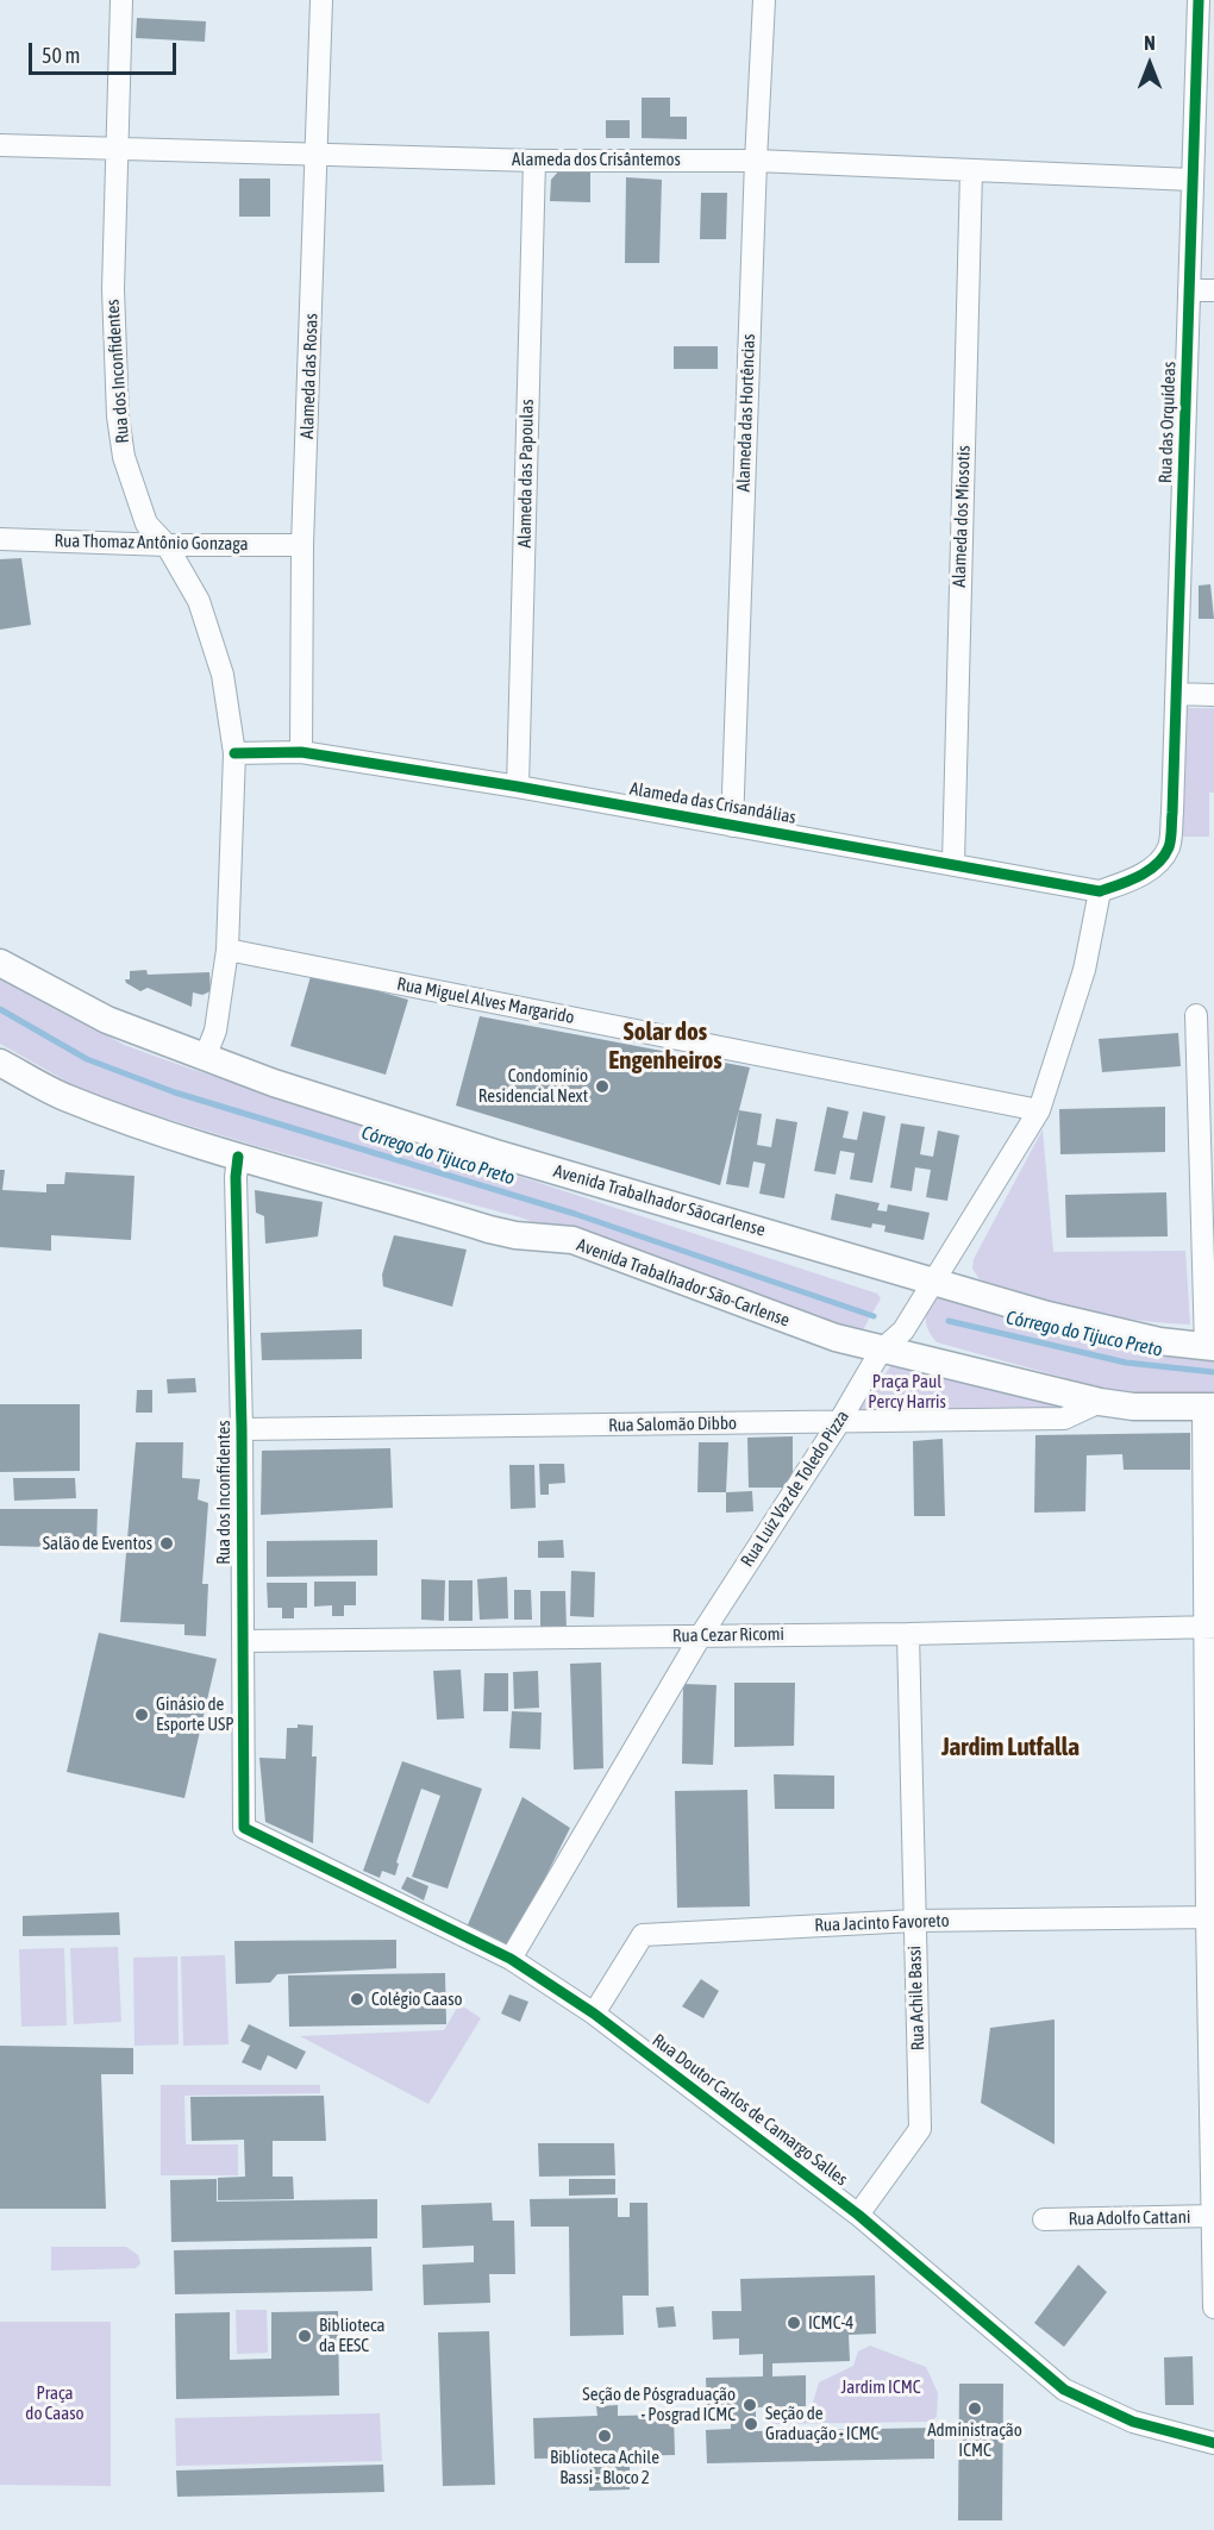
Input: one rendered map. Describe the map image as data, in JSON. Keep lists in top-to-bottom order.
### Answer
{
  "streets": {
    "main road": ["Avenida Trabalhador Sãocarlense", "Avenida Trabalhador São-Carlense"],
    "street": [
      "Alameda dos Crisântemos",
      "Rua dos Inconfidentes",
      "Alameda das Rosas",
      "Alameda das Hortências",
      "Rua das Orquídeas",
      "Alameda das Papoulas",
      "Alameda dos Miosotis",
      "Rua Thomaz Antônio Gonzaga",
      "Alameda das Crisandálias",
      "Rua Miguel Alves Margarido",
      "Rua Salomão Dibbo",
      "Rua Luiz Vaz de Toledo Pizza",
      "Rua Cezar Ricomi",
      "Rua Jacinto Favoreto",
      "Rua Achile Bassi",
      "Rua Doutor Carlos de Camargo Salles",
      "Rua Adolfo Cattani"
    ]
  },
  "crossings": [
    ["Alameda dos Crisântemos", "Rua dos Inconfidentes"],
    ["Alameda dos Crisântemos", "Alameda das Rosas"],
    ["Alameda dos Crisântemos", "Alameda das Hortências"],
    ["Alameda dos Crisântemos", "Rua das Orquídeas"],
    ["Alameda dos Crisântemos", "Alameda das Papoulas"],
    ["Alameda dos Crisântemos", "Alameda dos Miosotis"],
    ["Rua dos Inconfidentes", "Rua Thomaz Antônio Gonzaga"],
    ["Rua dos Inconfidentes", "Alameda das Crisandálias"],
    ["Rua dos Inconfidentes", "Rua Miguel Alves Margarido"],
    ["Rua dos Inconfidentes", "Avenida Trabalhador Sãocarlense"],
    ["Rua dos Inconfidentes", "Avenida Trabalhador São-Carlense"],
    ["Rua dos Inconfidentes", "Rua Salomão Dibbo"],
    ["Rua dos Inconfidentes", "Rua Cezar Ricomi"],
    ["Rua dos Inconfidentes", "Rua Doutor Carlos de Camargo Salles"],
    ["Alameda das Rosas", "Rua Thomaz Antônio Gonzaga"],
    ["Alameda das Rosas", "Alameda das Crisandálias"],
    ["Alameda das Hortências", "Alameda das Crisandálias"],
    ["Rua das Orquídeas", "Alameda das Crisandálias"],
    ["Rua das Orquídeas", "Rua Luiz Vaz de Toledo Pizza"],
    ["Alameda das Papoulas", "Alameda das Crisandálias"],
    ["Alameda dos Miosotis", "Alameda das Crisandálias"],
    ["Alameda das Crisandálias", "Rua Luiz Vaz de Toledo Pizza"],
    ["Rua Miguel Alves Margarido", "Rua Luiz Vaz de Toledo Pizza"],
    ["Avenida Trabalhador Sãocarlense", "Rua Luiz Vaz de Toledo Pizza"],
    ["Avenida Trabalhador São-Carlense", "Rua Salomão Dibbo"],
    ["Avenida Trabalhador São-Carlense", "Rua Luiz Vaz de Toledo Pizza"],
    ["Rua Salomão Dibbo", "Rua Luiz Vaz de Toledo Pizza"],
    ["Rua Luiz Vaz de Toledo Pizza", "Rua Cezar Ricomi"],
    ["Rua Luiz Vaz de Toledo Pizza", "Rua Doutor Carlos de Camargo Salles"],
    ["Rua Cezar Ricomi", "Rua Achile Bassi"],
    ["Rua Jacinto Favoreto", "Rua Achile Bassi"],
    ["Rua Jacinto Favoreto", "Rua Doutor Carlos de Camargo Salles"],
    ["Rua Achile Bassi", "Rua Doutor Carlos de Camargo Salles"]
  ],
  "districts": ["Solar dos Engenheiros", "Jardim Lutfalla"],
  "water": ["Córrego do Tijuco Preto"],
  "parks": ["Praça Paul Percy Harris", "Jardim ICMC", "Praça do Caaso"],
  "places": [
    "Condomínio Residencial Next",
    "Salão de Eventos",
    "Ginásio de Esporte USP",
    "Colégio Caaso",
    "ICMC-4",
    "Biblioteca da EESC",
    "Seção de Pósgraduação - Posgrad ICMC",
    "Administração ICMC",
    "Seção de Graduação - ICMC",
    "Biblioteca Achile Bassi - Bloco 2"
  ],
  "scale_bar": "50 m",
  "north": "top"
}
